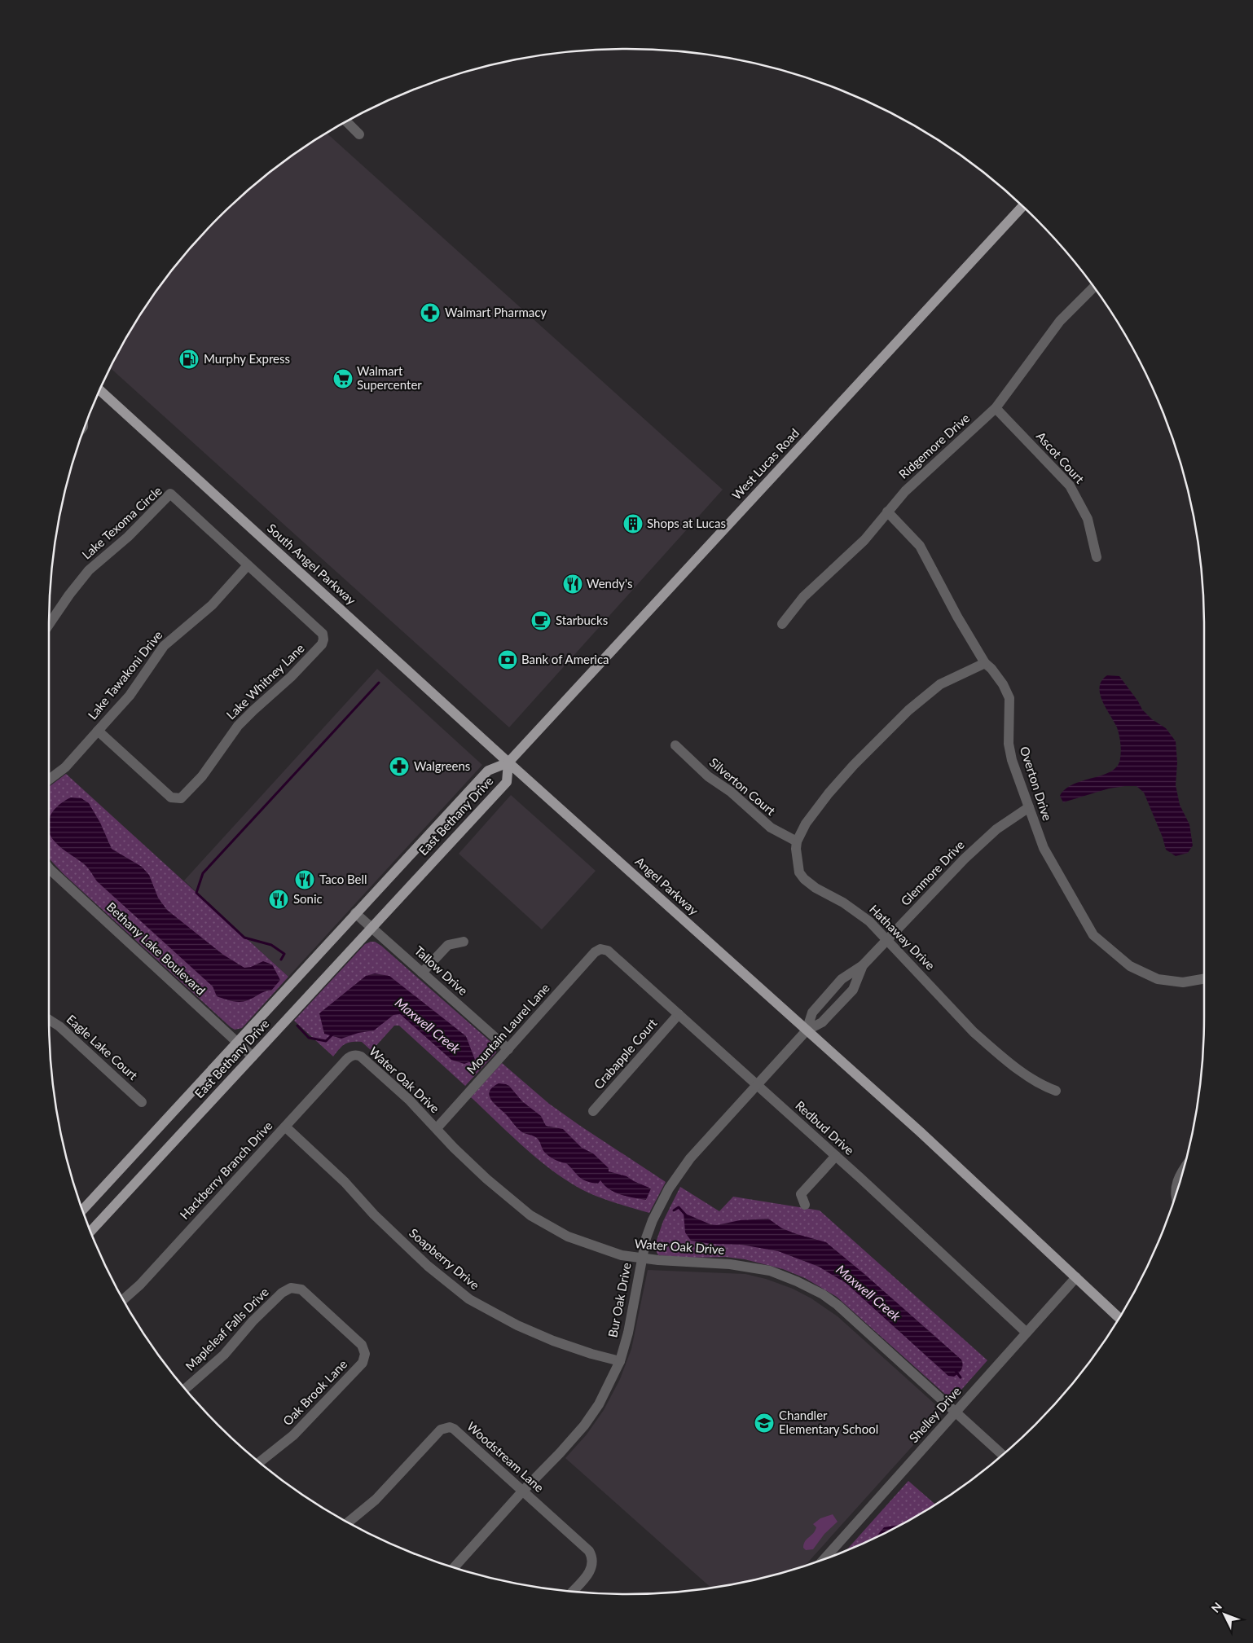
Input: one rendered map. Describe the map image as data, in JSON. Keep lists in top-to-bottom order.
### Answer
{
  "streets": {
    "main road": [
      "West Lucas Road",
      "South Angel Parkway",
      "East Bethany Drive",
      "Angel Parkway"
    ],
    "street": [
      "Ridgemore Drive",
      "Ascot Court",
      "Lake Texoma Circle",
      "Lake Tawakoni Drive",
      "Lake Whitney Lane",
      "Overton Drive",
      "Silverton Court",
      "Glenmore Drive",
      "Hathaway Drive",
      "Bethany Lake Boulevard",
      "Tallow Drive",
      "Mountain Laurel Lane",
      "Eagle Lake Court",
      "Crabapple Court",
      "Water Oak Drive",
      "Redbud Drive",
      "Hackberry Branch Drive",
      "Soapberry Drive",
      "Bur Oak Drive",
      "Mapleleaf Falls Drive",
      "Oak Brook Lane",
      "Shelley Drive",
      "Woodstream Lane"
    ]
  },
  "crossings": [
    ["Ridgemore Drive", "Ascot Court"],
    ["Ridgemore Drive", "Overton Drive"],
    ["West Lucas Road", "South Angel Parkway"],
    ["West Lucas Road", "East Bethany Drive"],
    ["West Lucas Road", "Angel Parkway"],
    ["Lake Texoma Circle", "Lake Tawakoni Drive"],
    ["Lake Texoma Circle", "Lake Whitney Lane"],
    ["South Angel Parkway", "East Bethany Drive"],
    ["South Angel Parkway", "Angel Parkway"],
    ["Lake Tawakoni Drive", "Lake Whitney Lane"],
    ["Overton Drive", "Glenmore Drive"],
    ["Overton Drive", "Hathaway Drive"],
    ["Silverton Court", "Hathaway Drive"],
    ["East Bethany Drive", "Angel Parkway"],
    ["East Bethany Drive", "Bethany Lake Boulevard"],
    ["East Bethany Drive", "Tallow Drive"],
    ["Glenmore Drive", "Angel Parkway"],
    ["Glenmore Drive", "Hathaway Drive"],
    ["Glenmore Drive", "Bur Oak Drive"],
    ["Angel Parkway", "Bur Oak Drive"],
    ["Angel Parkway", "Shelley Drive"],
    ["Tallow Drive", "Mountain Laurel Lane"],
    ["Mountain Laurel Lane", "Water Oak Drive"],
    ["Mountain Laurel Lane", "Redbud Drive"],
    ["Crabapple Court", "Redbud Drive"],
    ["Water Oak Drive", "Hackberry Branch Drive"],
    ["Water Oak Drive", "Bur Oak Drive"],
    ["Water Oak Drive", "Shelley Drive"],
    ["Redbud Drive", "Bur Oak Drive"],
    ["Redbud Drive", "Shelley Drive"],
    ["Hackberry Branch Drive", "Soapberry Drive"],
    ["Soapberry Drive", "Bur Oak Drive"],
    ["Bur Oak Drive", "Woodstream Lane"],
    ["Mapleleaf Falls Drive", "Oak Brook Lane"]
  ],
  "water": ["Maxwell Creek"],
  "places": {
    "pharmacy": ["Walmart Pharmacy", "Walgreens"],
    "fuel station": ["Murphy Express"],
    "supermarket": ["Walmart Supercenter"],
    "building": ["Shops at Lucas"],
    "restaurant": ["Wendy's", "Taco Bell", "Sonic"],
    "cafe": ["Starbucks"],
    "bank": ["Bank of America"],
    "school or university": ["Chandler Elementary School"]
  },
  "north": "top left"
}
